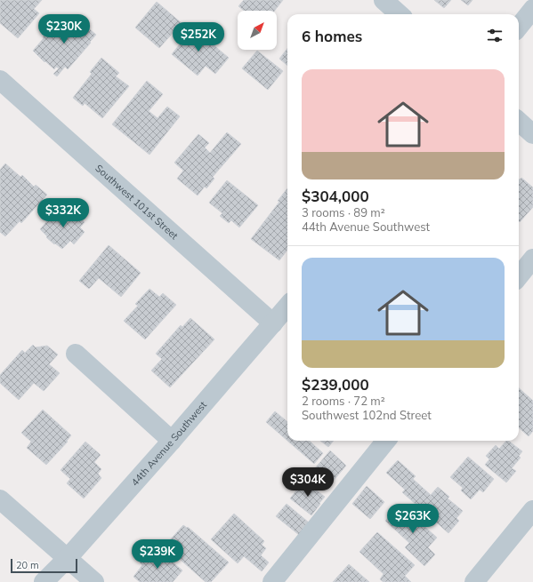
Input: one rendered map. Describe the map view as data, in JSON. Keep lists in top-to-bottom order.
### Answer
{
  "streets": {
    "street": ["Southwest 101st Street", "44th Avenue Southwest"]
  },
  "crossings": [
    ["Southwest 101st Street", "44th Avenue Southwest"]
  ],
  "scale_bar": "20 m",
  "north": "top right",
  "page": {
    "price": [
      "$230K",
      "$252K",
      "$332K",
      "$304K",
      "$263K",
      "$239K"
    ],
    "heading": "6 homes",
    "list": [
      {
        "name": "$304,000",
        "note": "3 rooms · 89 m² · 44th Avenue Southwest"
      },
      {
        "name": "$239,000",
        "note": "2 rooms · 72 m² · Southwest 102nd Street"
      }
    ],
    "scale": "20 m"
  }
}
